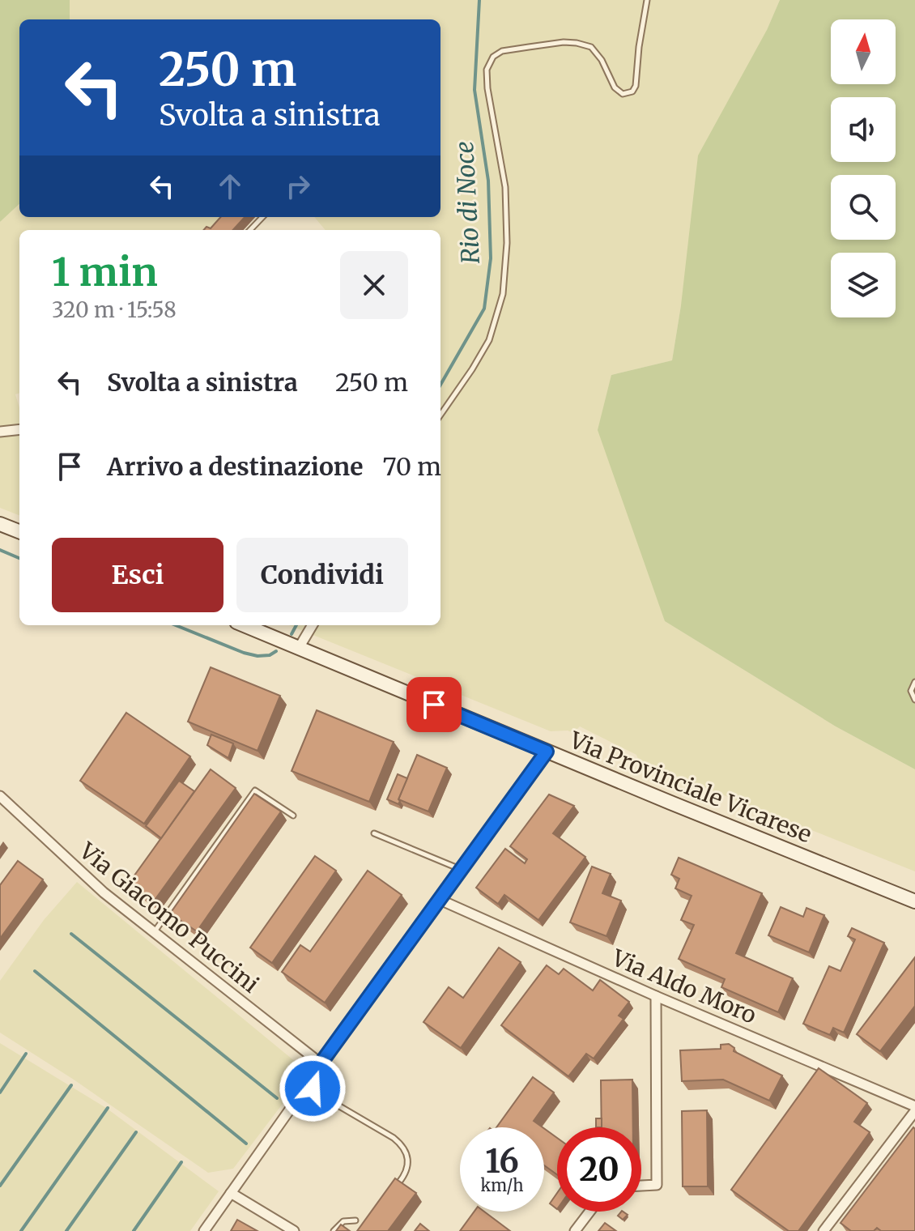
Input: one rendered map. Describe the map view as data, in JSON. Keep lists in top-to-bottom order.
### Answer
{
  "streets": {
    "main road": ["Via Provinciale Vicarese"],
    "street": ["Via Giacomo Puccini", "Via Aldo Moro"]
  },
  "water": ["Rio di Noce"],
  "north": "top",
  "page": {
    "turn": ["250 m", "Svolta a sinistra"],
    "heading": ["1 min", "320 m · 15:58"],
    "list": [
      {
        "name": "Svolta a sinistra",
        "value": "250 m"
      },
      {
        "name": "Arrivo a destinazione",
        "value": "70 m"
      }
    ],
    "buttons": ["Esci", "Condividi"],
    "speed": "16 km/h",
    "limit": "20"
  }
}
